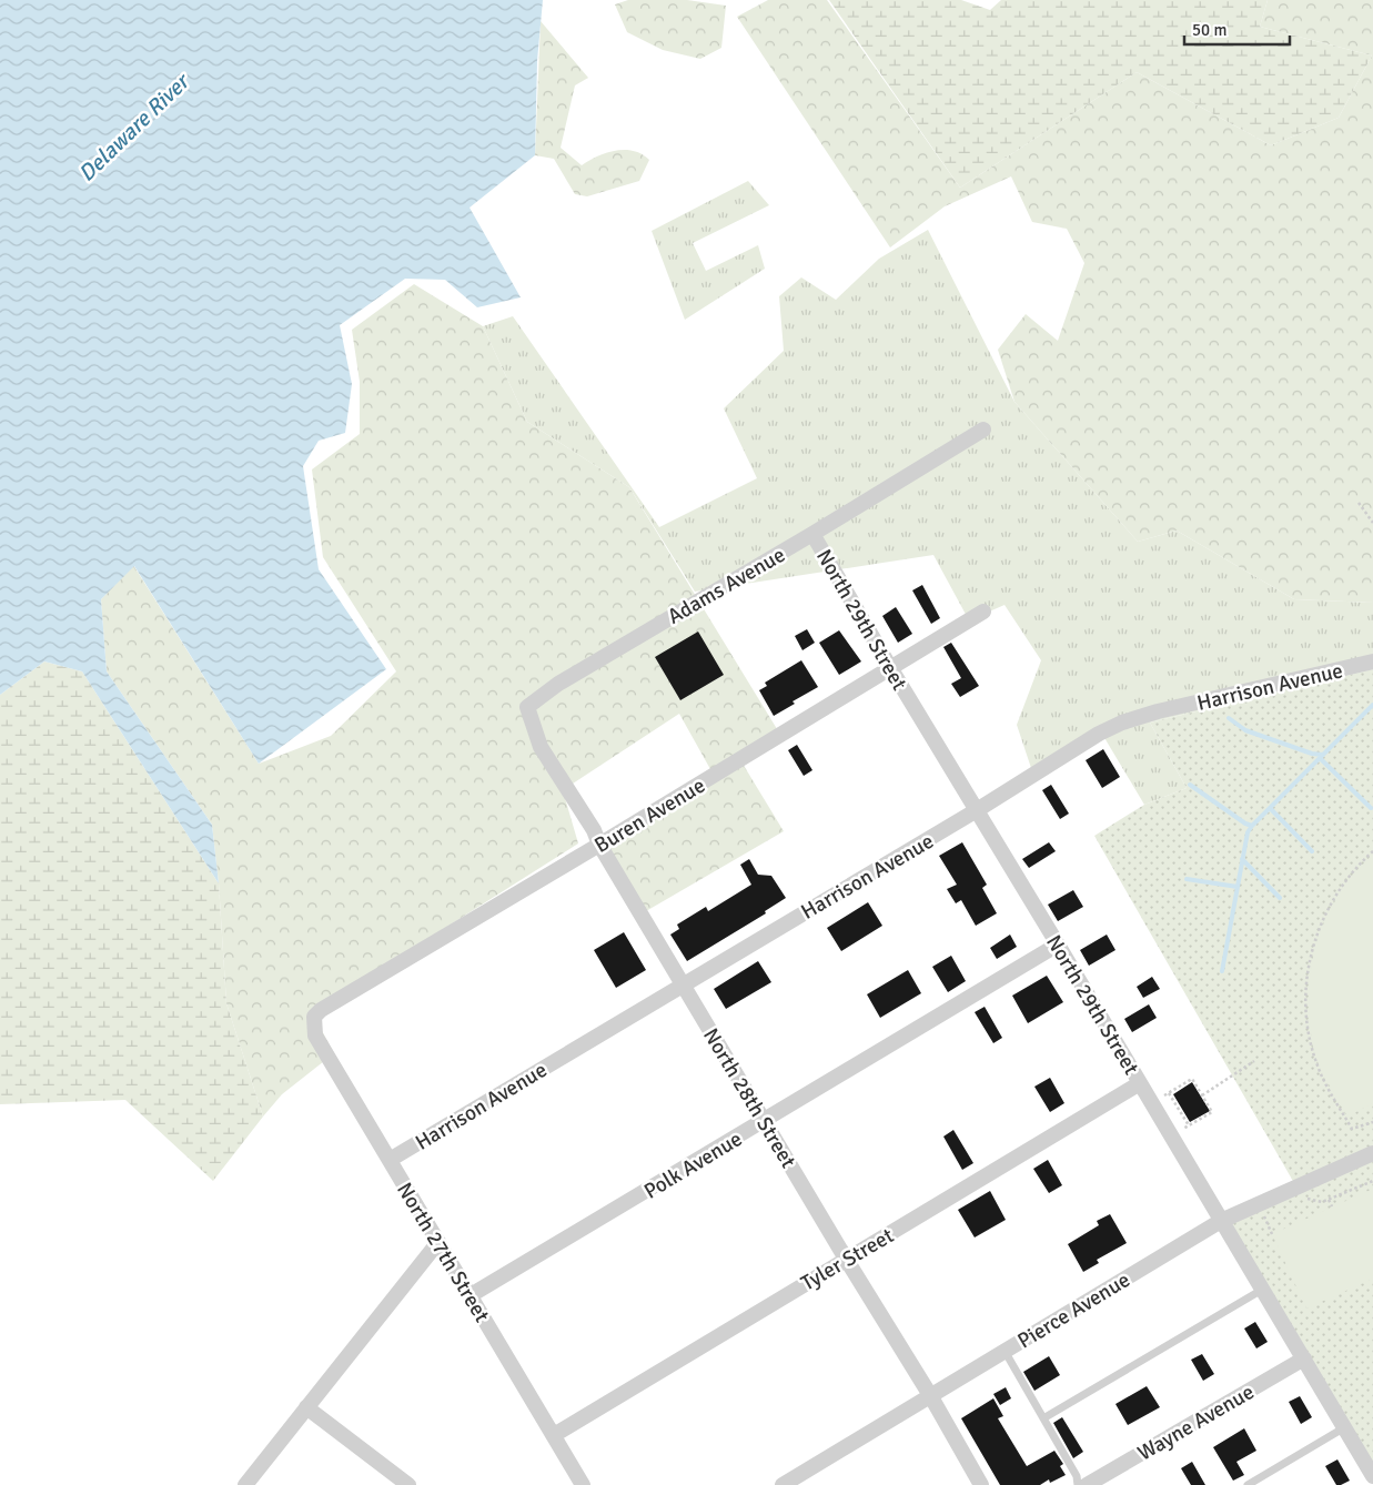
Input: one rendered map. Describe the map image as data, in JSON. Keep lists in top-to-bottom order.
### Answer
{
  "streets": {
    "street": [
      "Adams Avenue",
      "North 29th Street",
      "Harrison Avenue",
      "Buren Avenue",
      "North 28th Street",
      "Polk Avenue",
      "North 27th Street",
      "Tyler Street",
      "Pierce Avenue",
      "Wayne Avenue"
    ]
  },
  "crossings": [
    ["Adams Avenue", "North 29th Street"],
    ["Adams Avenue", "North 28th Street"],
    ["North 29th Street", "Harrison Avenue"],
    ["North 29th Street", "Buren Avenue"],
    ["North 29th Street", "Polk Avenue"],
    ["North 29th Street", "Tyler Street"],
    ["North 29th Street", "Pierce Avenue"],
    ["North 29th Street", "Wayne Avenue"],
    ["Harrison Avenue", "North 28th Street"],
    ["Harrison Avenue", "North 27th Street"],
    ["Buren Avenue", "North 28th Street"],
    ["Buren Avenue", "North 27th Street"],
    ["North 28th Street", "Polk Avenue"],
    ["North 28th Street", "Tyler Street"],
    ["North 28th Street", "Pierce Avenue"],
    ["Polk Avenue", "North 27th Street"],
    ["North 27th Street", "Tyler Street"]
  ],
  "water": ["Delaware River"],
  "scale_bar": "50 m"
}
